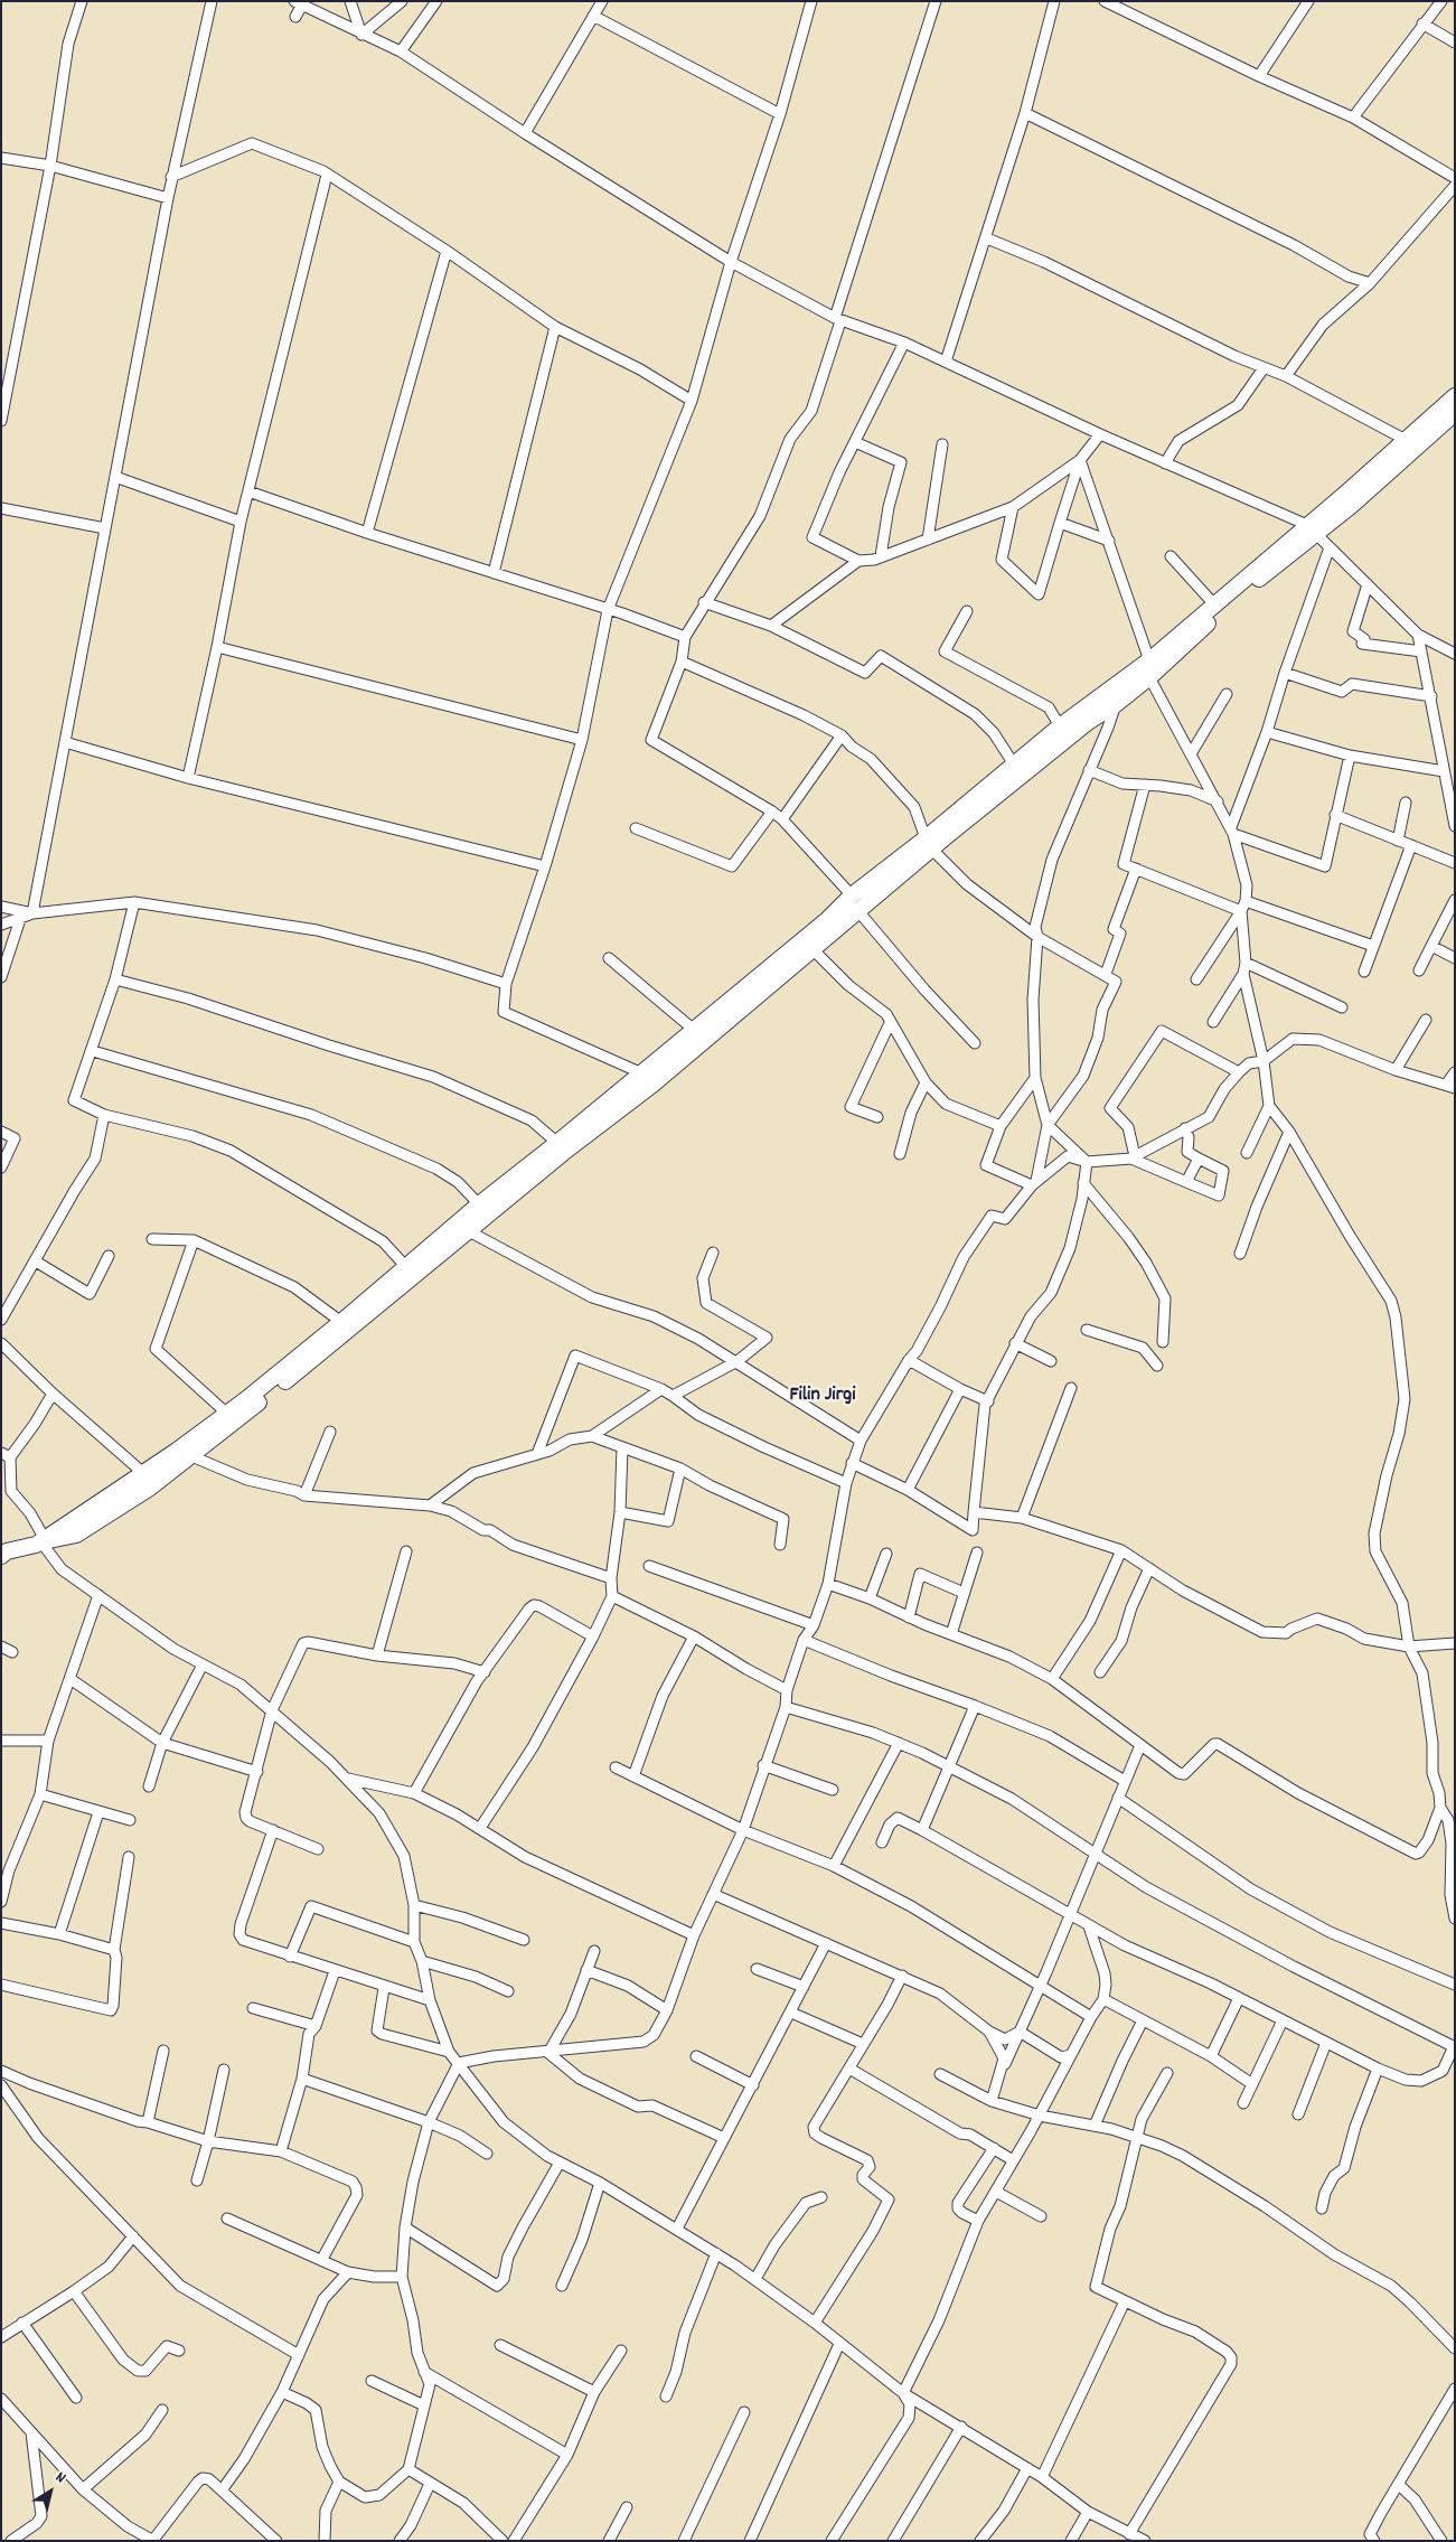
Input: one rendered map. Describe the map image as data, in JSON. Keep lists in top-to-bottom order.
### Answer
{
  "districts": ["Filin Jirgi"],
  "north": "top right"
}
